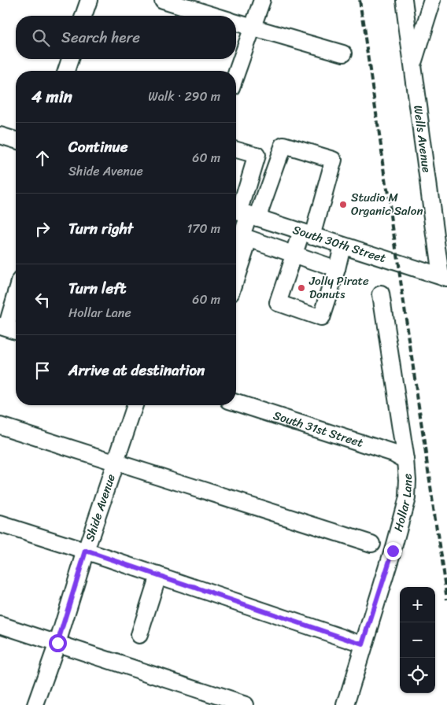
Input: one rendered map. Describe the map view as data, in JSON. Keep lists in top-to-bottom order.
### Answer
{
  "streets": {
    "street": [
      "Wells Avenue",
      "South 30th Street",
      "South 31st Street",
      "Hollar Lane",
      "Shide Avenue"
    ]
  },
  "crossings": [
    ["Wells Avenue", "South 30th Street"],
    ["South 31st Street", "Hollar Lane"]
  ],
  "places": ["Studio M Organic Salon", "Jolly Pirate Donuts"],
  "page": {
    "search": "Search here",
    "heading": ["4 min", "Walk · 290 m"],
    "list": [
      ["Continue", "Shide Avenue", "60 m"],
      ["Turn right", "170 m"],
      ["Turn left", "Hollar Lane", "60 m"],
      "Arrive at destination"
    ],
    "map_buttons": ["+", "−"]
  }
}
